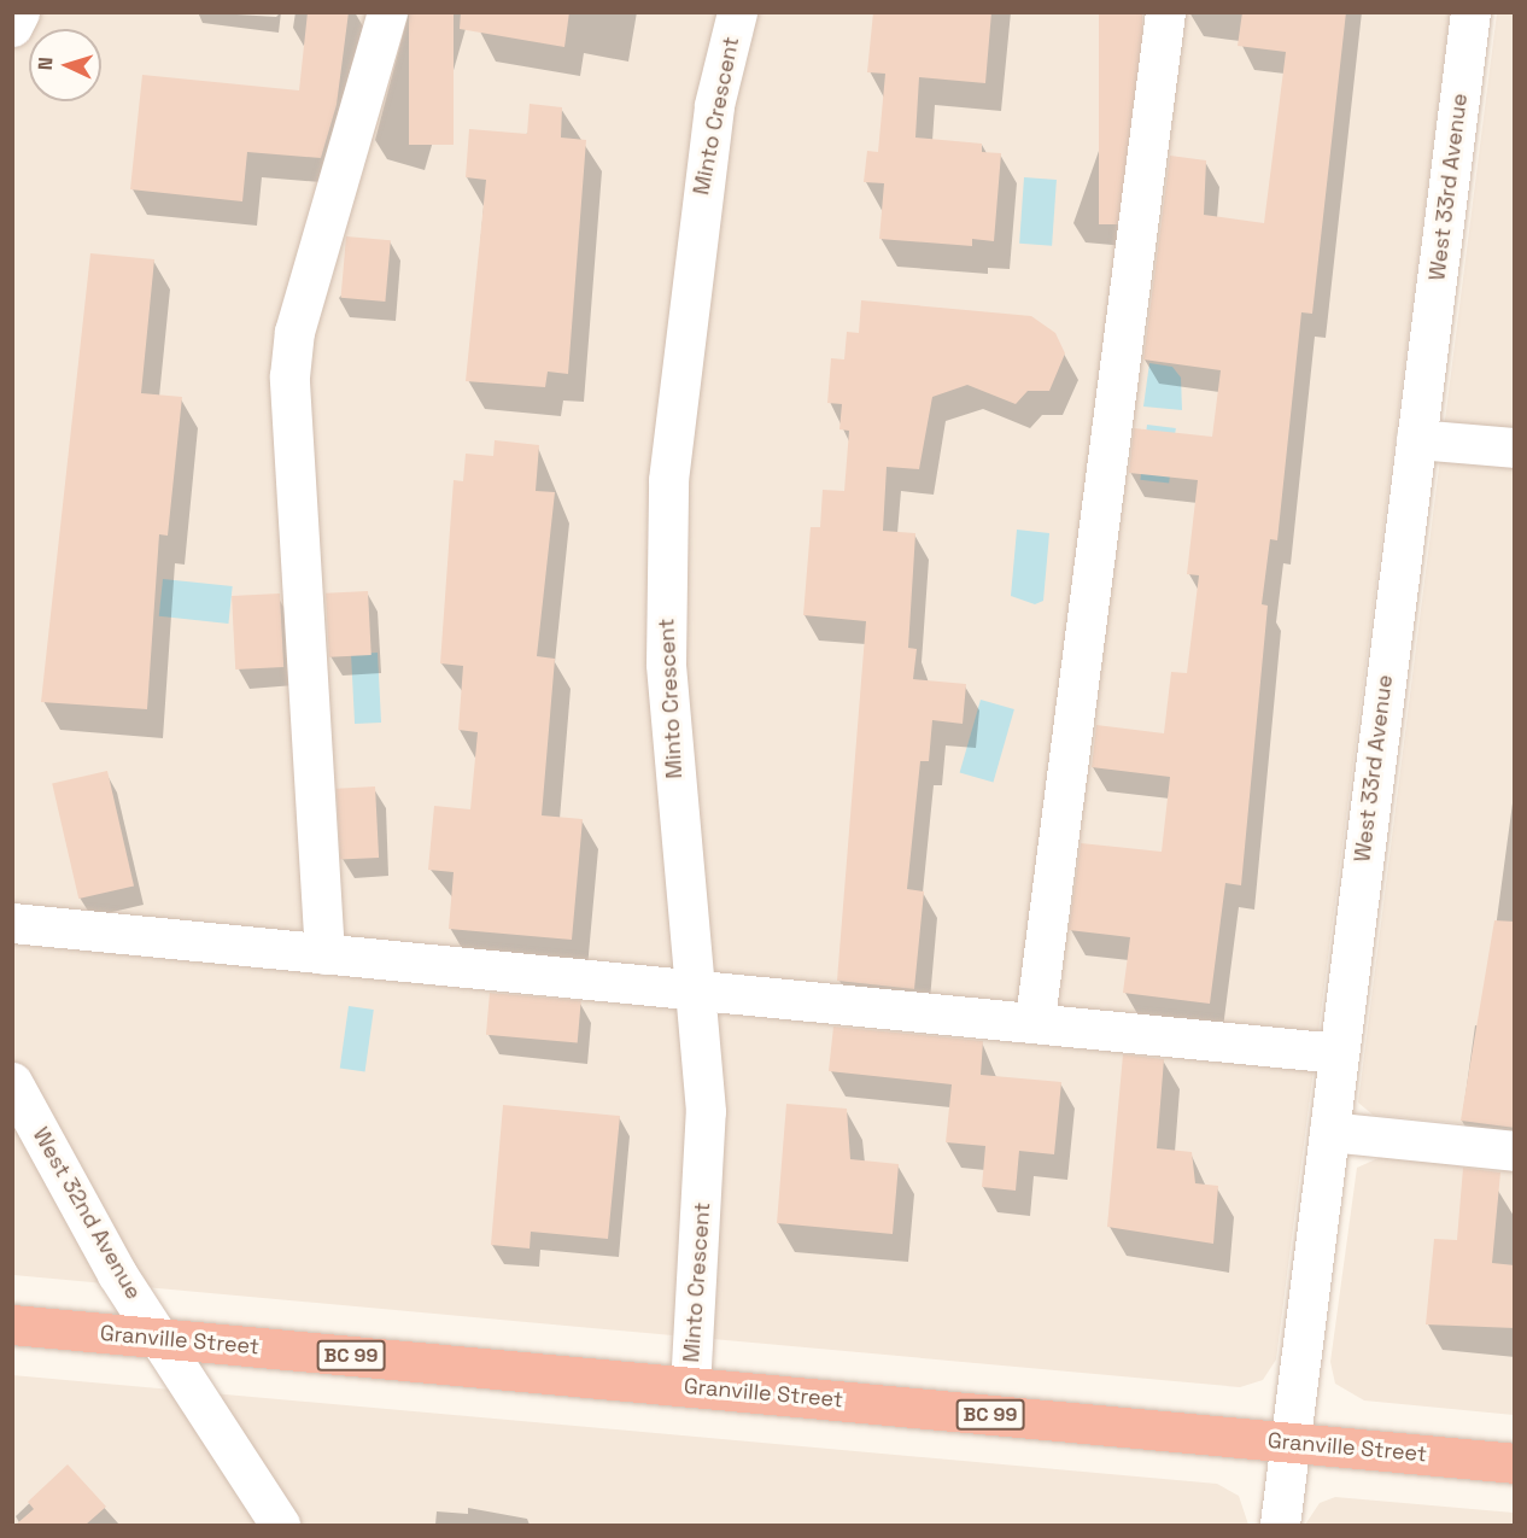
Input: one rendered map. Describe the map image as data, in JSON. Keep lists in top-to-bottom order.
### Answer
{
  "streets": {
    "highway": ["Granville Street", "BC 99"],
    "street": ["Minto Crescent", "West 33rd Avenue", "West 32nd Avenue"]
  },
  "crossings": [
    ["Minto Crescent", "Granville Street"],
    ["West 33rd Avenue", "Granville Street"],
    ["West 32nd Avenue", "Granville Street"]
  ],
  "north": "left"
}
